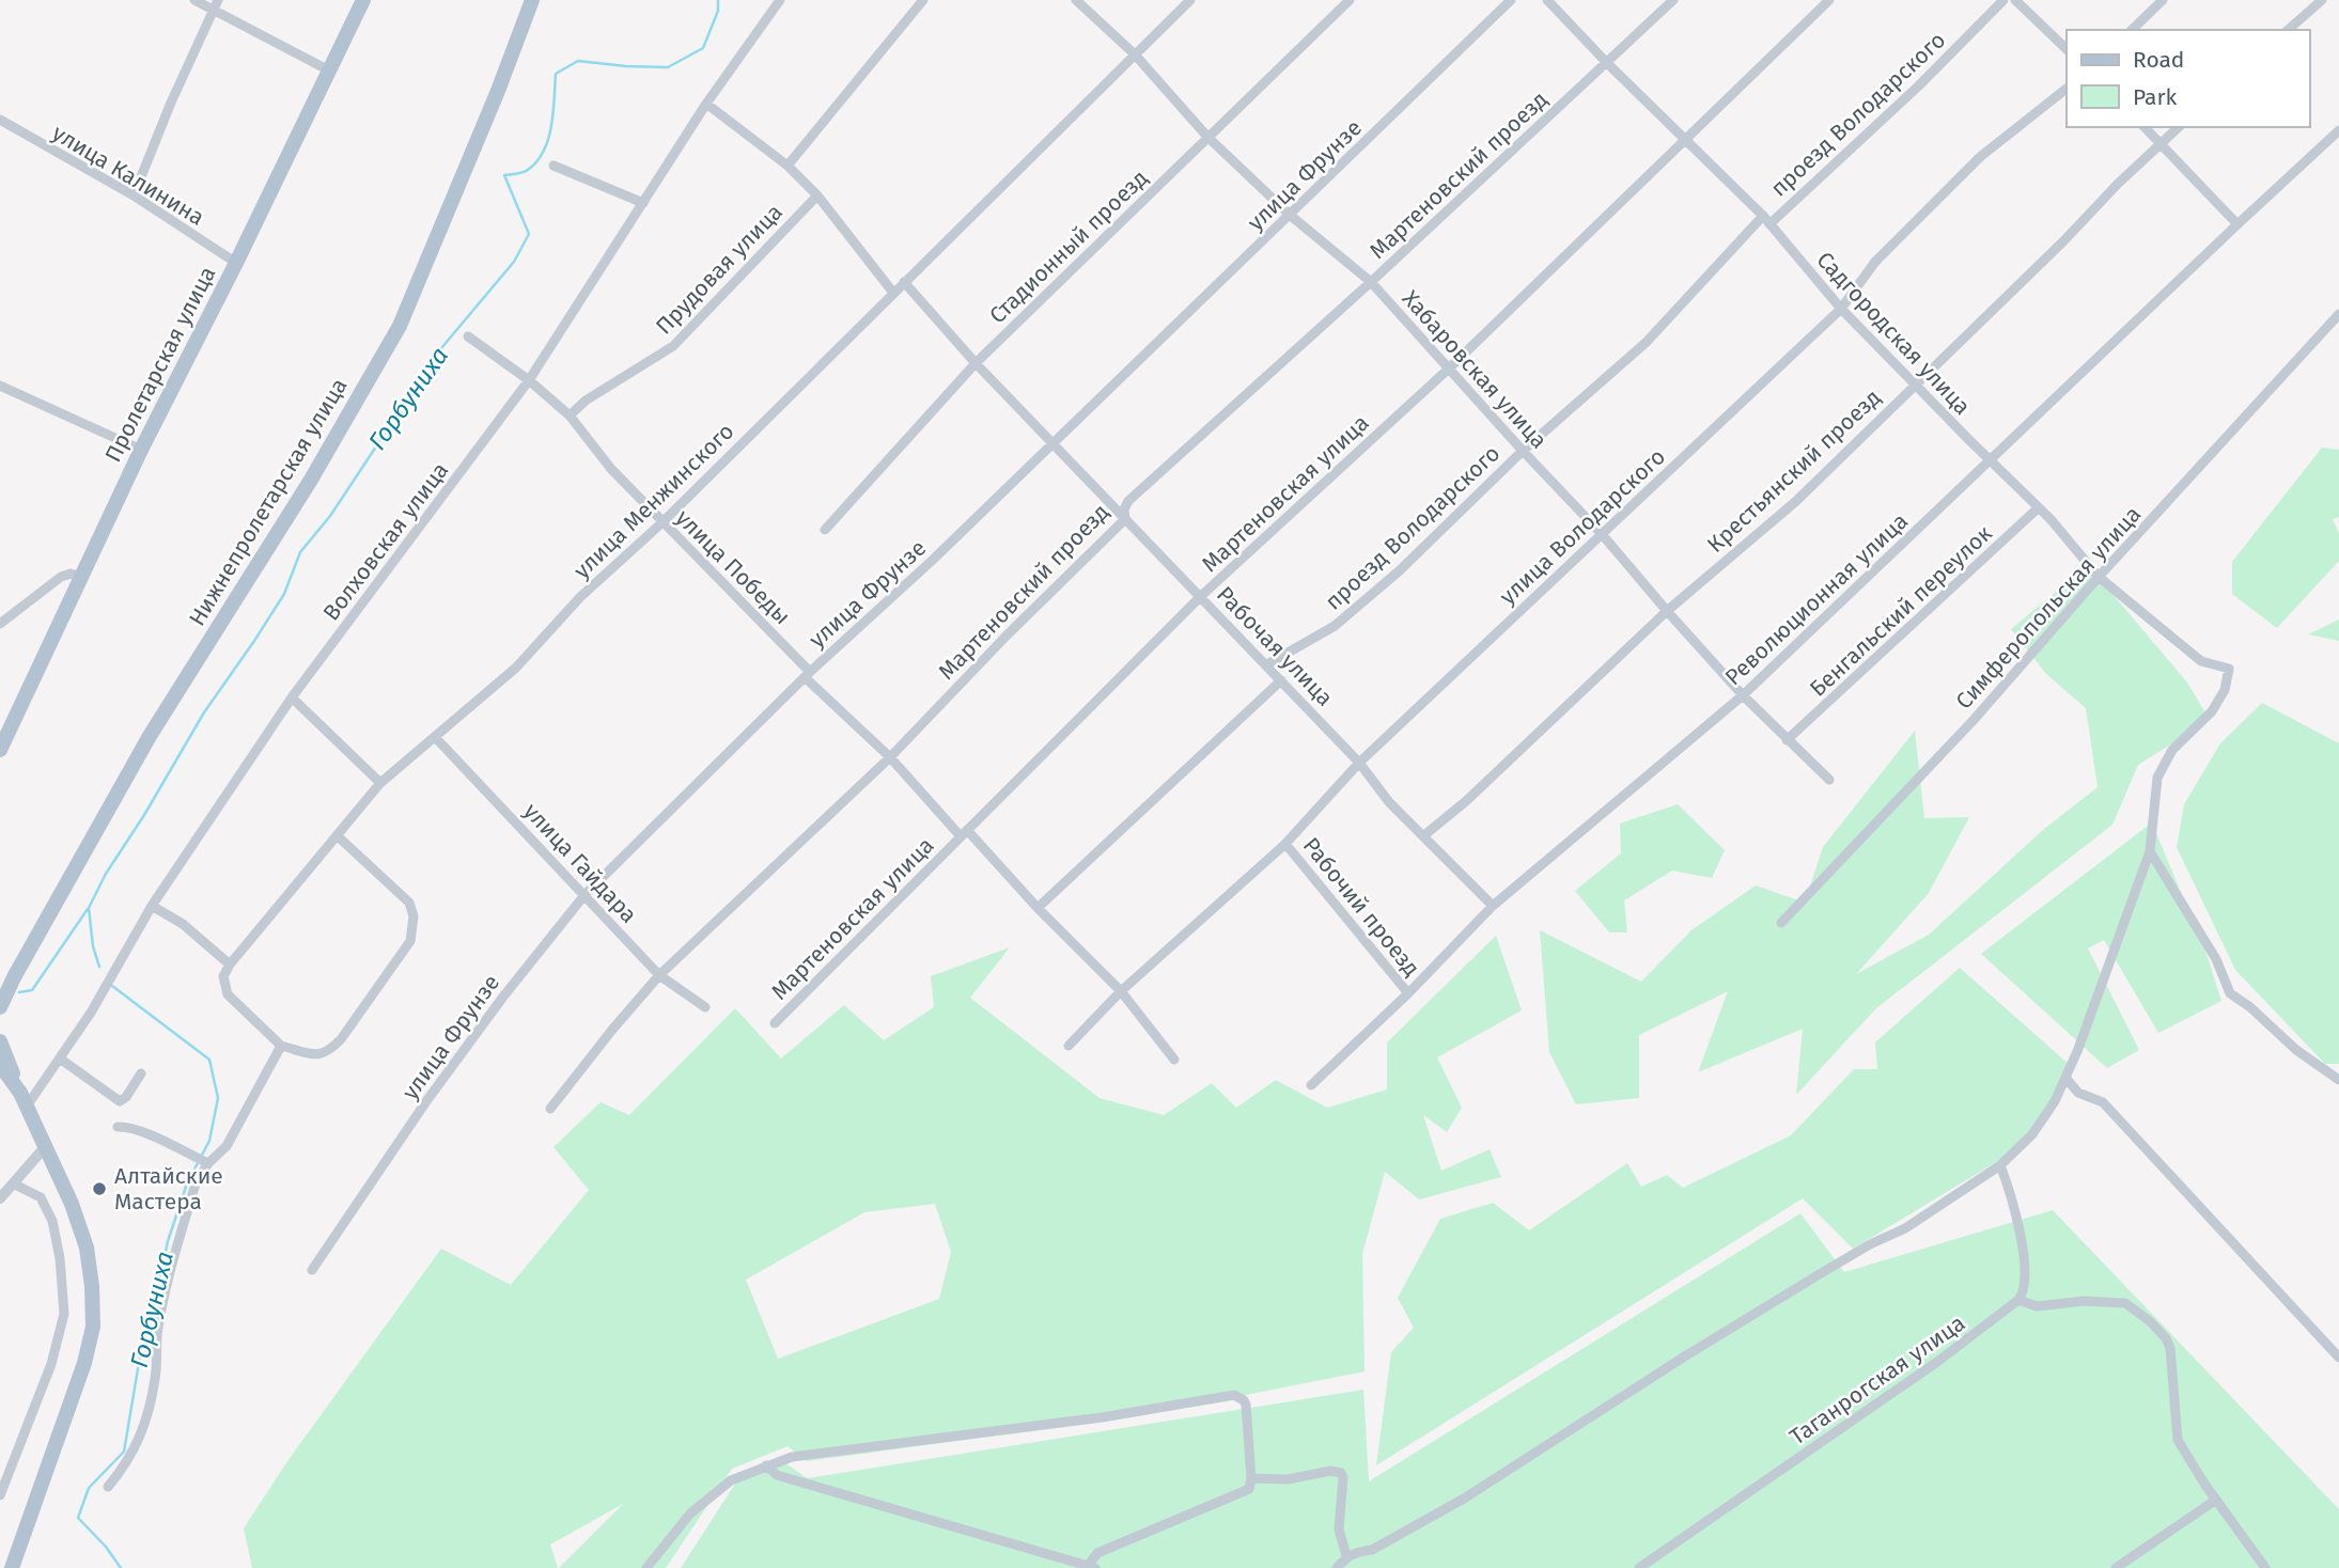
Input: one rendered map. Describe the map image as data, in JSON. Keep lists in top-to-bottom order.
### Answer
{
  "streets": {
    "main road": ["Пролетарская улица", "Нижнепролетарская улица"],
    "street": [
      "проезд Володарского",
      "улица Калинина",
      "улица Фрунзе",
      "Мартеновский проезд",
      "Стадионный проезд",
      "Прудовая улица",
      "Садгородская улица",
      "Хабаровская улица",
      "Крестьянский проезд",
      "Мартеновская улица",
      "улица Менжинского",
      "улица Володарского",
      "Волховская улица",
      "улица Победы",
      "Революционная улица",
      "Симферопольская улица",
      "Бенгальский переулок",
      "Рабочая улица",
      "улица Гайдара",
      "Рабочий проезд",
      "Таганрогская улица"
    ]
  },
  "crossings": [
    ["проезд Володарского", "Садгородская улица"],
    ["проезд Володарского", "Хабаровская улица"],
    ["проезд Володарского", "Рабочая улица"],
    ["улица Калинина", "Пролетарская улица"],
    ["улица Фрунзе", "Хабаровская улица"],
    ["улица Фрунзе", "улица Победы"],
    ["улица Фрунзе", "Рабочая улица"],
    ["улица Фрунзе", "улица Гайдара"],
    ["Мартеновский проезд", "Садгородская улица"],
    ["Мартеновский проезд", "Хабаровская улица"],
    ["Мартеновский проезд", "улица Победы"],
    ["Мартеновский проезд", "Рабочая улица"],
    ["Мартеновский проезд", "улица Гайдара"],
    ["Стадионный проезд", "Хабаровская улица"],
    ["Стадионный проезд", "Рабочая улица"],
    ["Прудовая улица", "улица Победы"],
    ["Садгородская улица", "Крестьянский проезд"],
    ["Садгородская улица", "Мартеновская улица"],
    ["Садгородская улица", "улица Володарского"],
    ["Садгородская улица", "Революционная улица"],
    ["Садгородская улица", "Симферопольская улица"],
    ["Садгородская улица", "Бенгальский переулок"],
    ["Хабаровская улица", "Крестьянский проезд"],
    ["Хабаровская улица", "Мартеновская улица"],
    ["Хабаровская улица", "улица Менжинского"],
    ["Хабаровская улица", "улица Володарского"],
    ["Хабаровская улица", "Революционная улица"],
    ["Хабаровская улица", "Бенгальский переулок"],
    ["Крестьянский проезд", "Рабочая улица"],
    ["Мартеновская улица", "улица Победы"],
    ["Мартеновская улица", "Рабочая улица"],
    ["улица Менжинского", "улица Победы"],
    ["улица Менжинского", "Рабочая улица"],
    ["улица Менжинского", "улица Гайдара"],
    ["улица Володарского", "улица Победы"],
    ["улица Володарского", "Рабочая улица"],
    ["улица Володарского", "Рабочий проезд"],
    ["Волховская улица", "улица Победы"],
    ["Революционная улица", "Рабочая улица"],
    ["Революционная улица", "Рабочий проезд"]
  ],
  "water": ["Горбуниха"],
  "places": ["Алтайские Мастера"],
  "legend": ["Road", "Park"]
}
